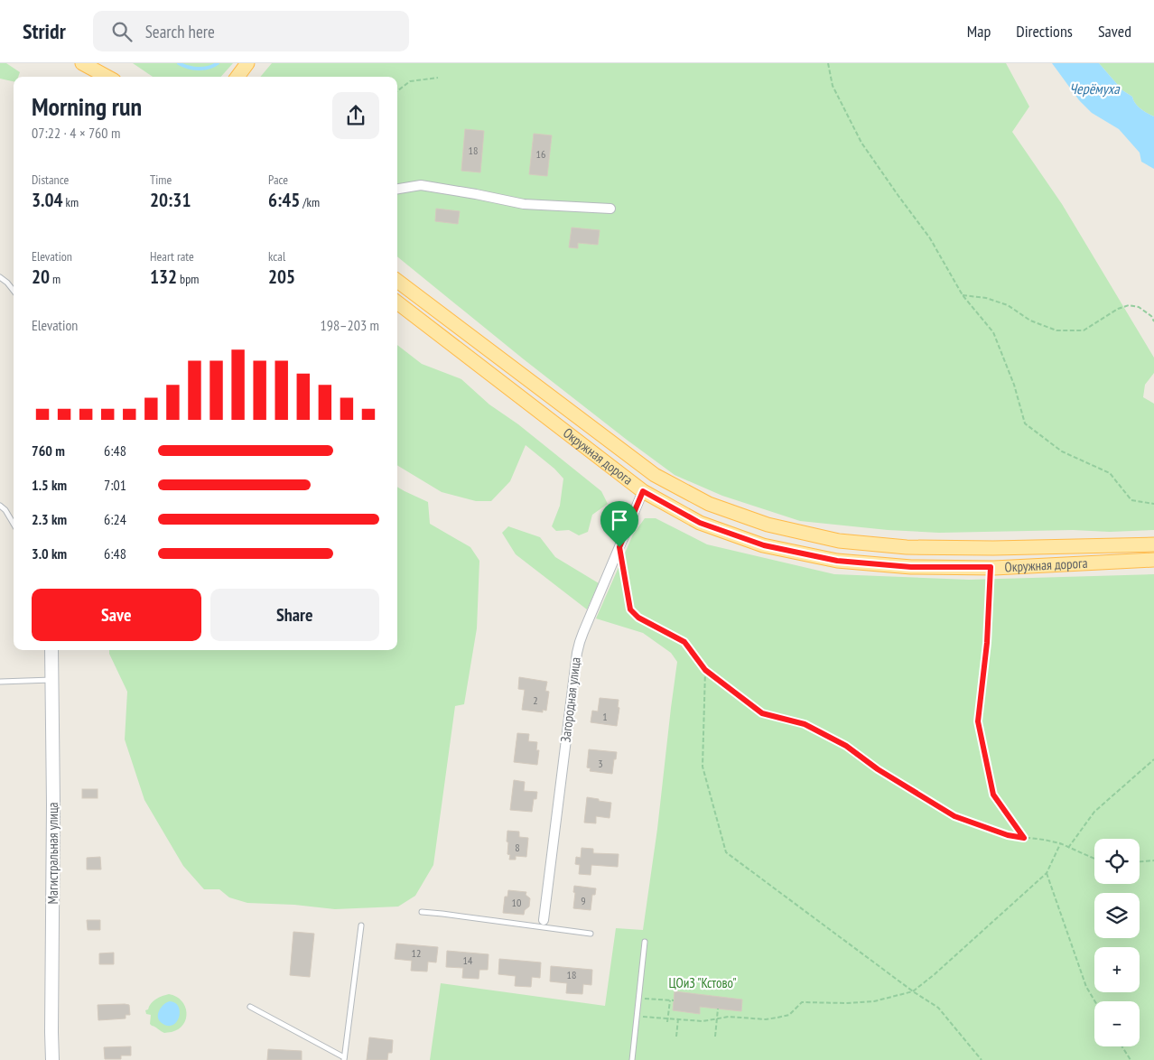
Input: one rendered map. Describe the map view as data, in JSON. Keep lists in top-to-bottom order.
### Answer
{
  "streets": {
    "main road": ["Окружная дорога", "Магистральная улица"],
    "street": ["Загородная улица"]
  },
  "crossings": [
    ["Окружная дорога", "Загородная улица"]
  ],
  "water": ["Черёмуха"],
  "parks": ["ЦОиЗ \"Кстово\""],
  "house_numbers": [
    "18",
    "16",
    "2",
    "1",
    "3",
    "8",
    "9",
    "10",
    "12",
    "14",
    "18"
  ],
  "page": {
    "header": "Stridr",
    "search": "Search here",
    "nav": ["Map", "Directions", "Saved"],
    "heading": ["Morning run", "07:22 · 4 × 760 m"],
    "stats": [
      ["Distance", "3.04 km"],
      ["Time", "20:31"],
      ["Pace", "6:45 /km"],
      ["Elevation", "20 m"],
      ["Heart rate", "132 bpm"],
      ["kcal", "205"]
    ],
    "chart": ["Elevation", "198–203 m"],
    "list": [
      {
        "name": "760 m",
        "note": "6:48"
      },
      {
        "name": "1.5 km",
        "note": "7:01"
      },
      {
        "name": "2.3 km",
        "note": "6:24"
      },
      {
        "name": "3.0 km",
        "note": "6:48"
      }
    ],
    "buttons": ["Save", "Share"],
    "map_buttons": ["+", "−"]
  }
}
